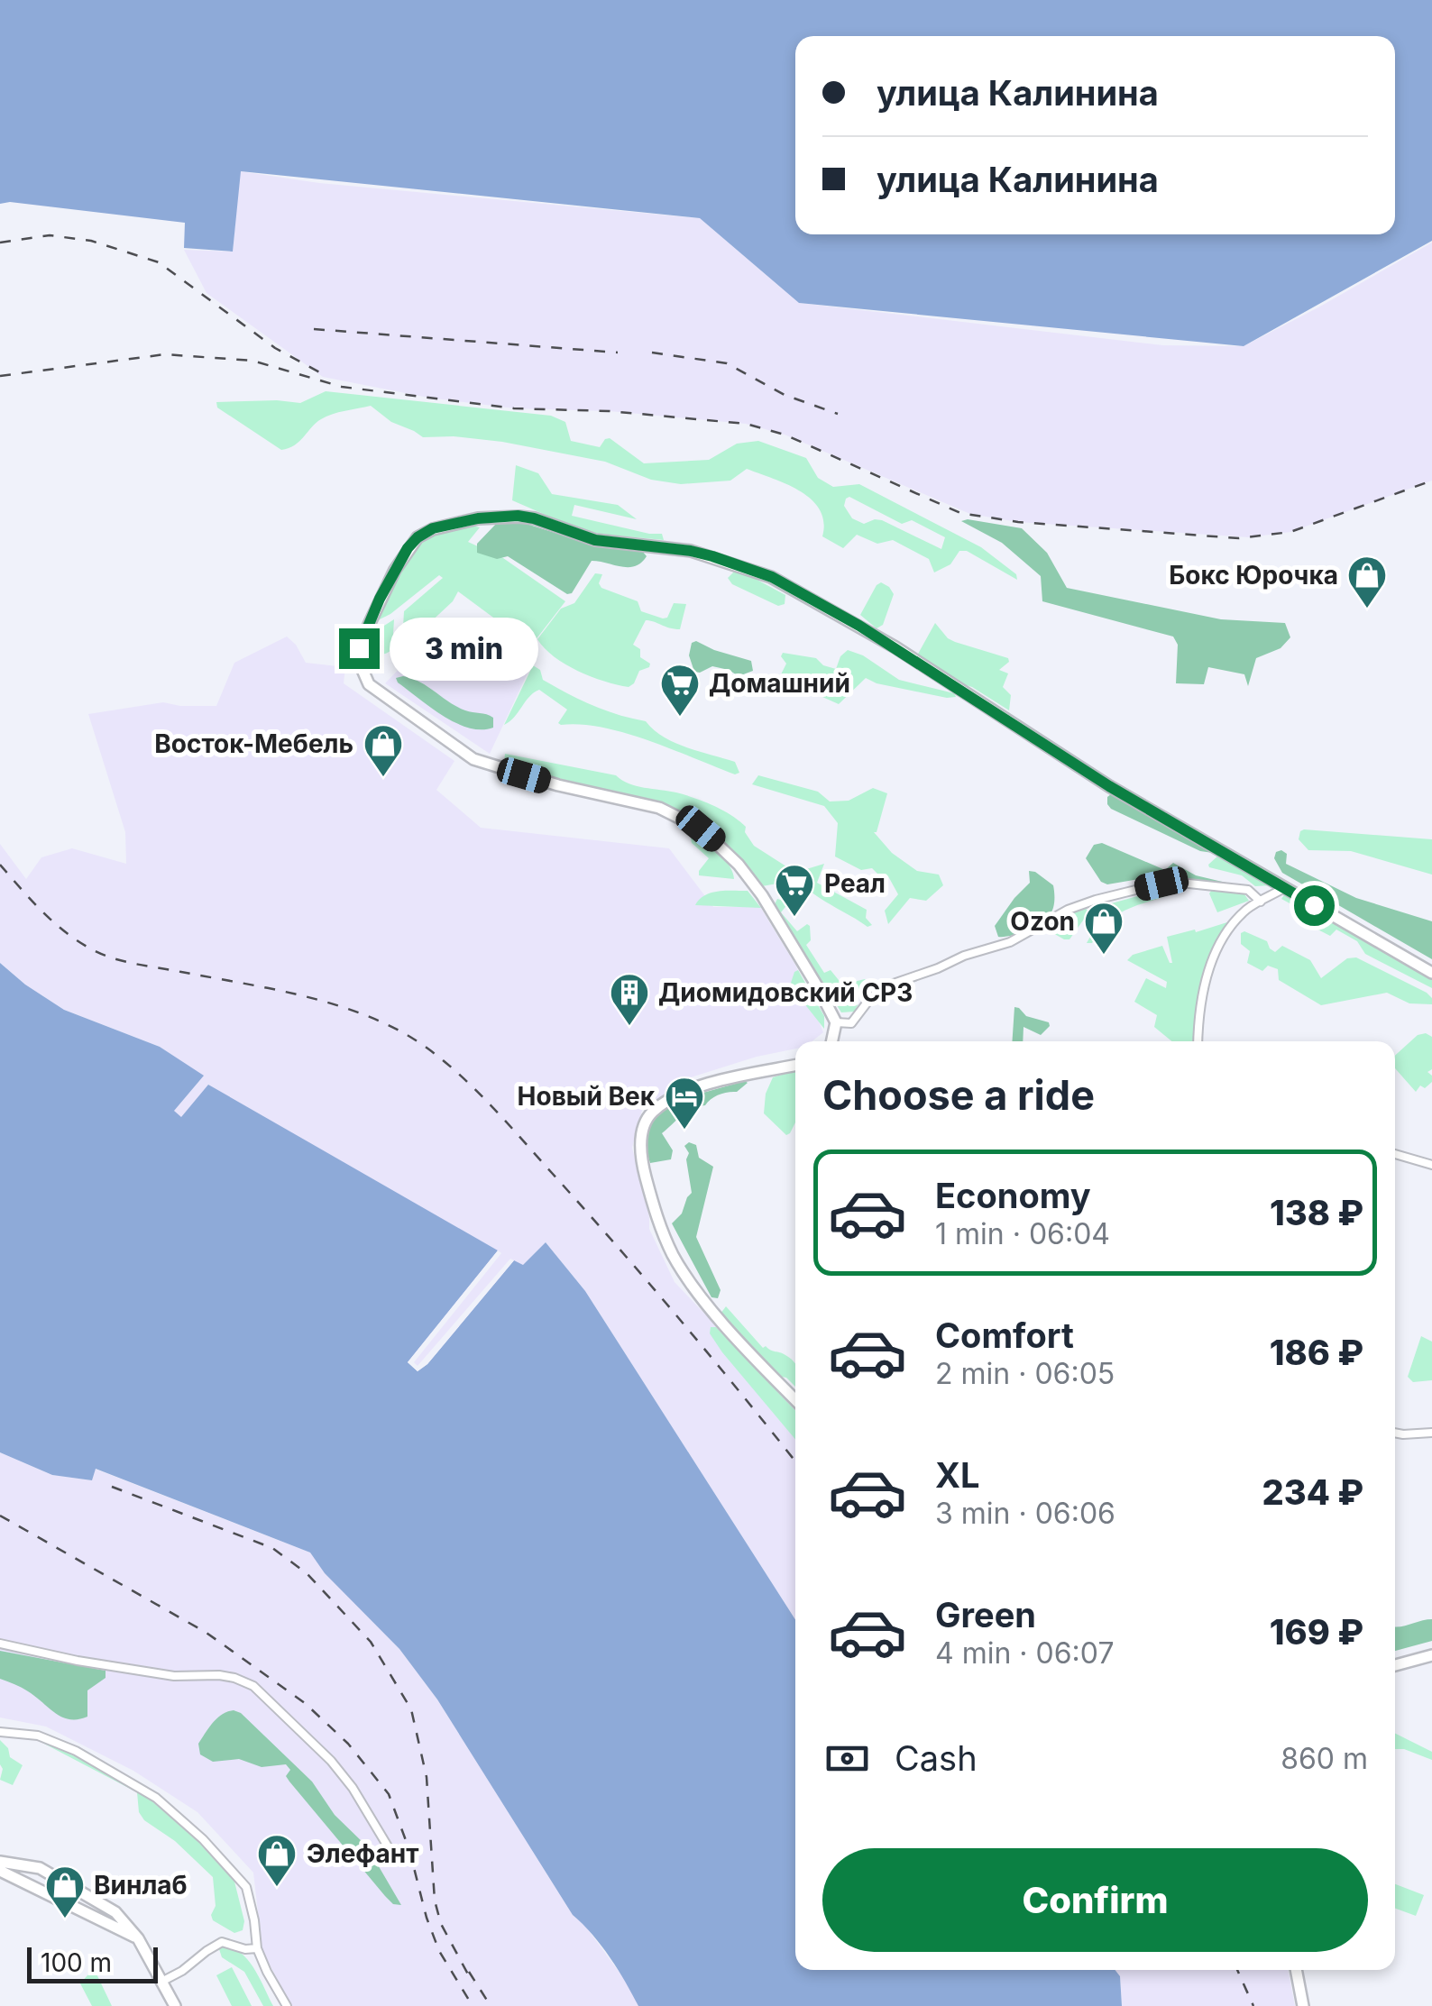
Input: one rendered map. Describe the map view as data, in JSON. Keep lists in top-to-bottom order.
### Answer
{
  "places": {
    "shop": [
      "Бокс Юрочка",
      "Восток-Мебель",
      "Ozon",
      "Элефант",
      "Винлаб"
    ],
    "supermarket": ["Домашний", "Реал"],
    "building": ["Диомидовский СРЗ"],
    "hotel": ["Новый Век"]
  },
  "scale_bar": "100 m",
  "page": {
    "banner": ["улица Калинина", "улица Калинина"],
    "bubble": "3 min",
    "heading": "Choose a ride",
    "list": [
      {
        "name": "Economy",
        "note": "1 min · 06:04",
        "value": "138 ₽"
      },
      {
        "name": "Comfort",
        "note": "2 min · 06:05",
        "value": "186 ₽"
      },
      {
        "name": "XL",
        "note": "3 min · 06:06",
        "value": "234 ₽"
      },
      {
        "name": "Green",
        "note": "4 min · 06:07",
        "value": "169 ₽"
      }
    ],
    "pay": ["Cash", "860 m"],
    "buttons": "Confirm",
    "scale": "100 m"
  }
}
